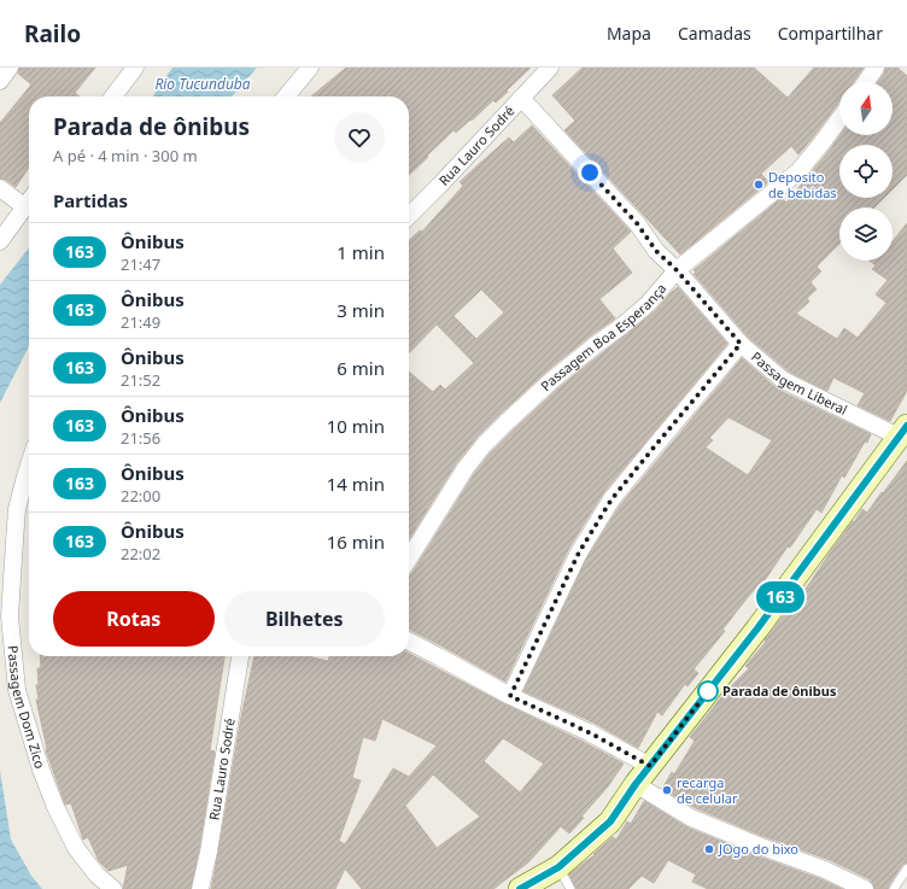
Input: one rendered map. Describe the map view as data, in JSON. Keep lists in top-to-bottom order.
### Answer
{
  "streets": {
    "street": [
      "Rua Lauro Sodré",
      "Passagem Boa Esperança",
      "Passagem Liberal",
      "Passagem Dom Zico"
    ]
  },
  "crossings": [
    ["Rua Lauro Sodré", "Passagem Liberal"],
    ["Passagem Boa Esperança", "Passagem Liberal"]
  ],
  "water": ["Rio Tucunduba"],
  "places": [
    "Deposito de bebidas",
    "Parada de ônibus",
    "recarga de celular",
    "JOgo do bixo"
  ],
  "lines": ["bus line 163"],
  "north": "top",
  "page": {
    "header": "Railo",
    "nav": ["Mapa", "Camadas", "Compartilhar"],
    "on_map": "163",
    "heading": [
      ["Parada de ônibus", "A pé · 4 min · 300 m"],
      "Partidas"
    ],
    "list": [
      {
        "mark": "163",
        "name": "Ônibus",
        "note": "21:47",
        "value": "1 min"
      },
      {
        "mark": "163",
        "name": "Ônibus",
        "note": "21:49",
        "value": "3 min"
      },
      {
        "mark": "163",
        "name": "Ônibus",
        "note": "21:52",
        "value": "6 min"
      },
      {
        "mark": "163",
        "name": "Ônibus",
        "note": "21:56",
        "value": "10 min"
      },
      {
        "mark": "163",
        "name": "Ônibus",
        "note": "22:00",
        "value": "14 min"
      },
      {
        "mark": "163",
        "name": "Ônibus",
        "note": "22:02",
        "value": "16 min"
      }
    ],
    "buttons": ["Rotas", "Bilhetes"]
  }
}
